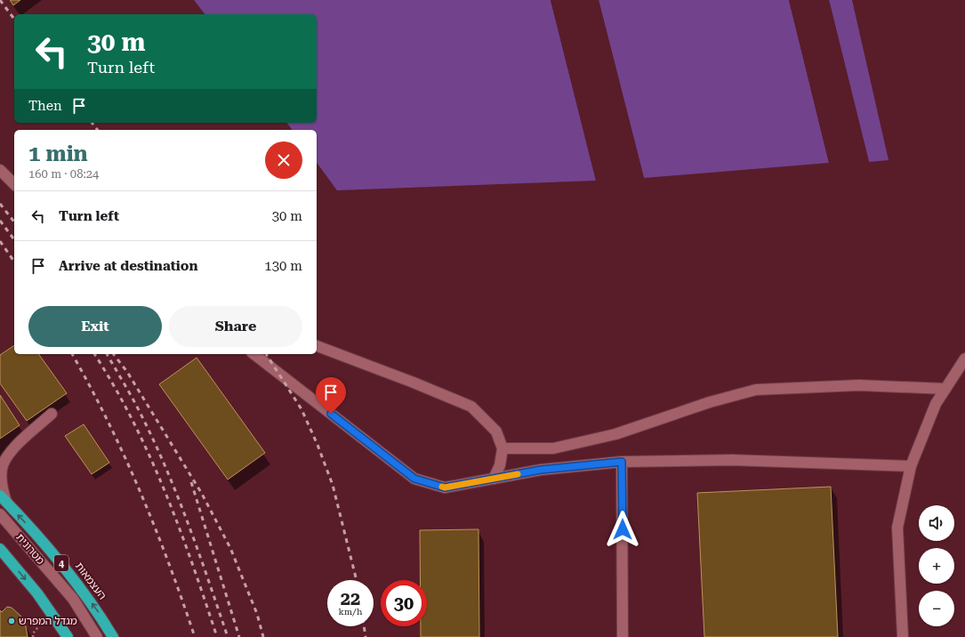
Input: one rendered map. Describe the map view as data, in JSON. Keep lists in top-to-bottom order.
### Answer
{
  "streets": {
    "highway": ["4", "העצמאות"],
    "street": ["מטרונית"]
  },
  "places": ["מגדל המפרש"],
  "page": {
    "turn": ["30 m", "Turn left"],
    "then": "Then",
    "heading": ["1 min", "160 m · 08:24"],
    "list": [
      {
        "name": "Turn left",
        "value": "30 m"
      },
      {
        "name": "Arrive at destination",
        "value": "130 m"
      }
    ],
    "buttons": ["Exit", "Share"],
    "map_buttons": ["+", "−"],
    "speed": "22 km/h",
    "limit": "30"
  }
}
